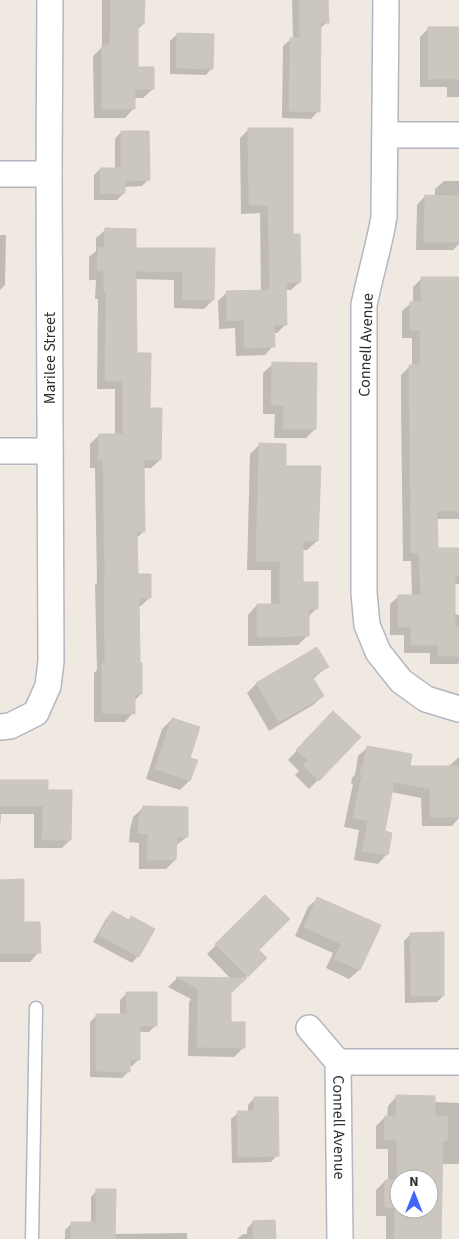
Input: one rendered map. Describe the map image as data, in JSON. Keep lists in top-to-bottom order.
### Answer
{
  "streets": {
    "street": ["Connell Avenue", "Marilee Street"]
  },
  "north": "top"
}
